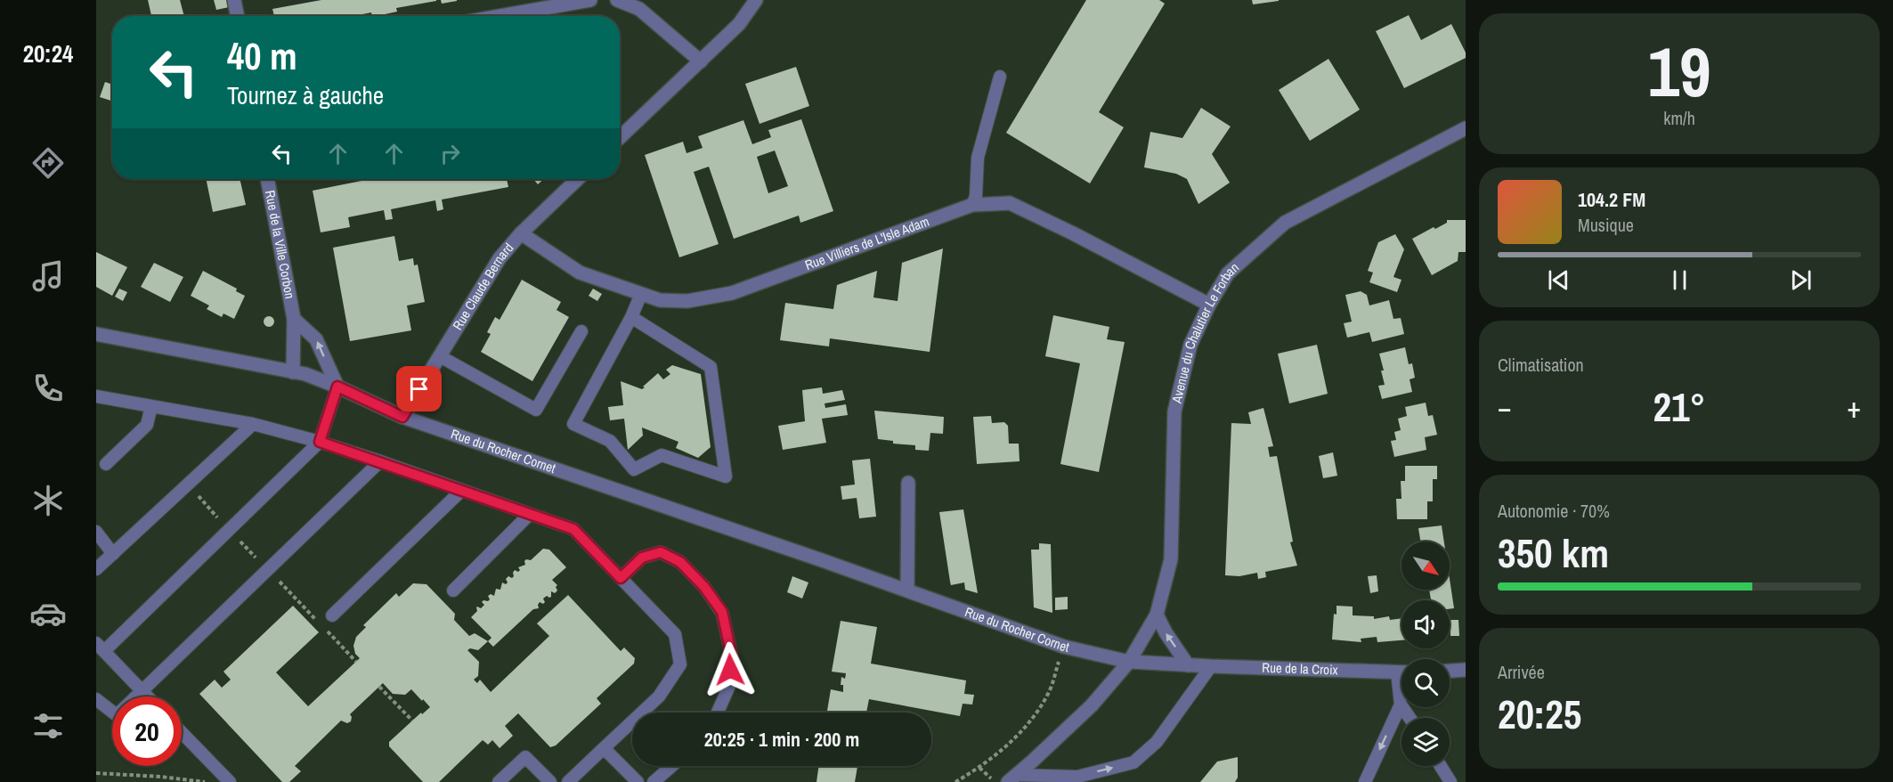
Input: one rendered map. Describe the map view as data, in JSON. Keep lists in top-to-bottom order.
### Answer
{
  "streets": {
    "street": [
      "Rue Villiers de L'Isle Adam",
      "Rue de la Ville Corbon",
      "Rue Claude Bernard",
      "Avenue du Chalutier Le Forban",
      "Rue du Rocher Cornet",
      "Rue de la Croix"
    ]
  },
  "crossings": [
    ["Rue Villiers de L'Isle Adam", "Rue Claude Bernard"],
    ["Rue Villiers de L'Isle Adam", "Avenue du Chalutier Le Forban"],
    ["Rue de la Ville Corbon", "Rue du Rocher Cornet"],
    ["Rue Claude Bernard", "Rue du Rocher Cornet"],
    ["Avenue du Chalutier Le Forban", "Rue du Rocher Cornet"],
    ["Avenue du Chalutier Le Forban", "Rue de la Croix"],
    ["Rue du Rocher Cornet", "Rue de la Croix"]
  ],
  "north": "bottom right",
  "page": {
    "tabs": "20:24",
    "tile": [
      ["19", "km/h"],
      "Climatisation",
      ["Autonomie · 70%", "350 km"],
      ["Arrivée", "20:25"]
    ],
    "turn": ["40 m", "Tournez à gauche"],
    "song": ["104.2 FM", "Musique"],
    "heat": ["−", "21°", "+"],
    "limit": "20",
    "trip": "20:25 · 1 min · 200 m"
  }
}
